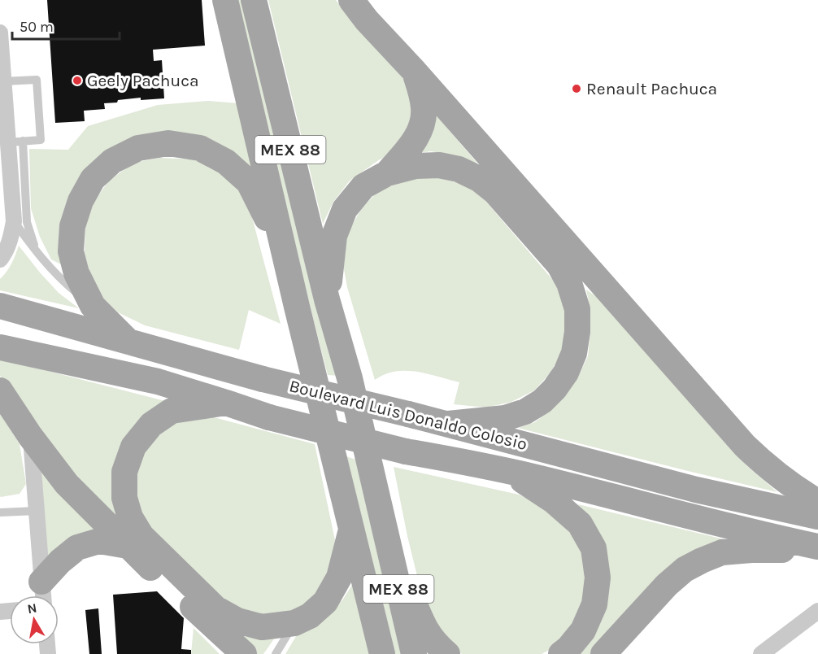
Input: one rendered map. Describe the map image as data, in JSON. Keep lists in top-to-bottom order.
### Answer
{
  "streets": {
    "main road": ["MEX 88", "Boulevard Luis Donaldo Colosio"]
  },
  "places": ["Geely Pachuca", "Renault Pachuca"],
  "scale_bar": "50 m",
  "north": "top"
}
